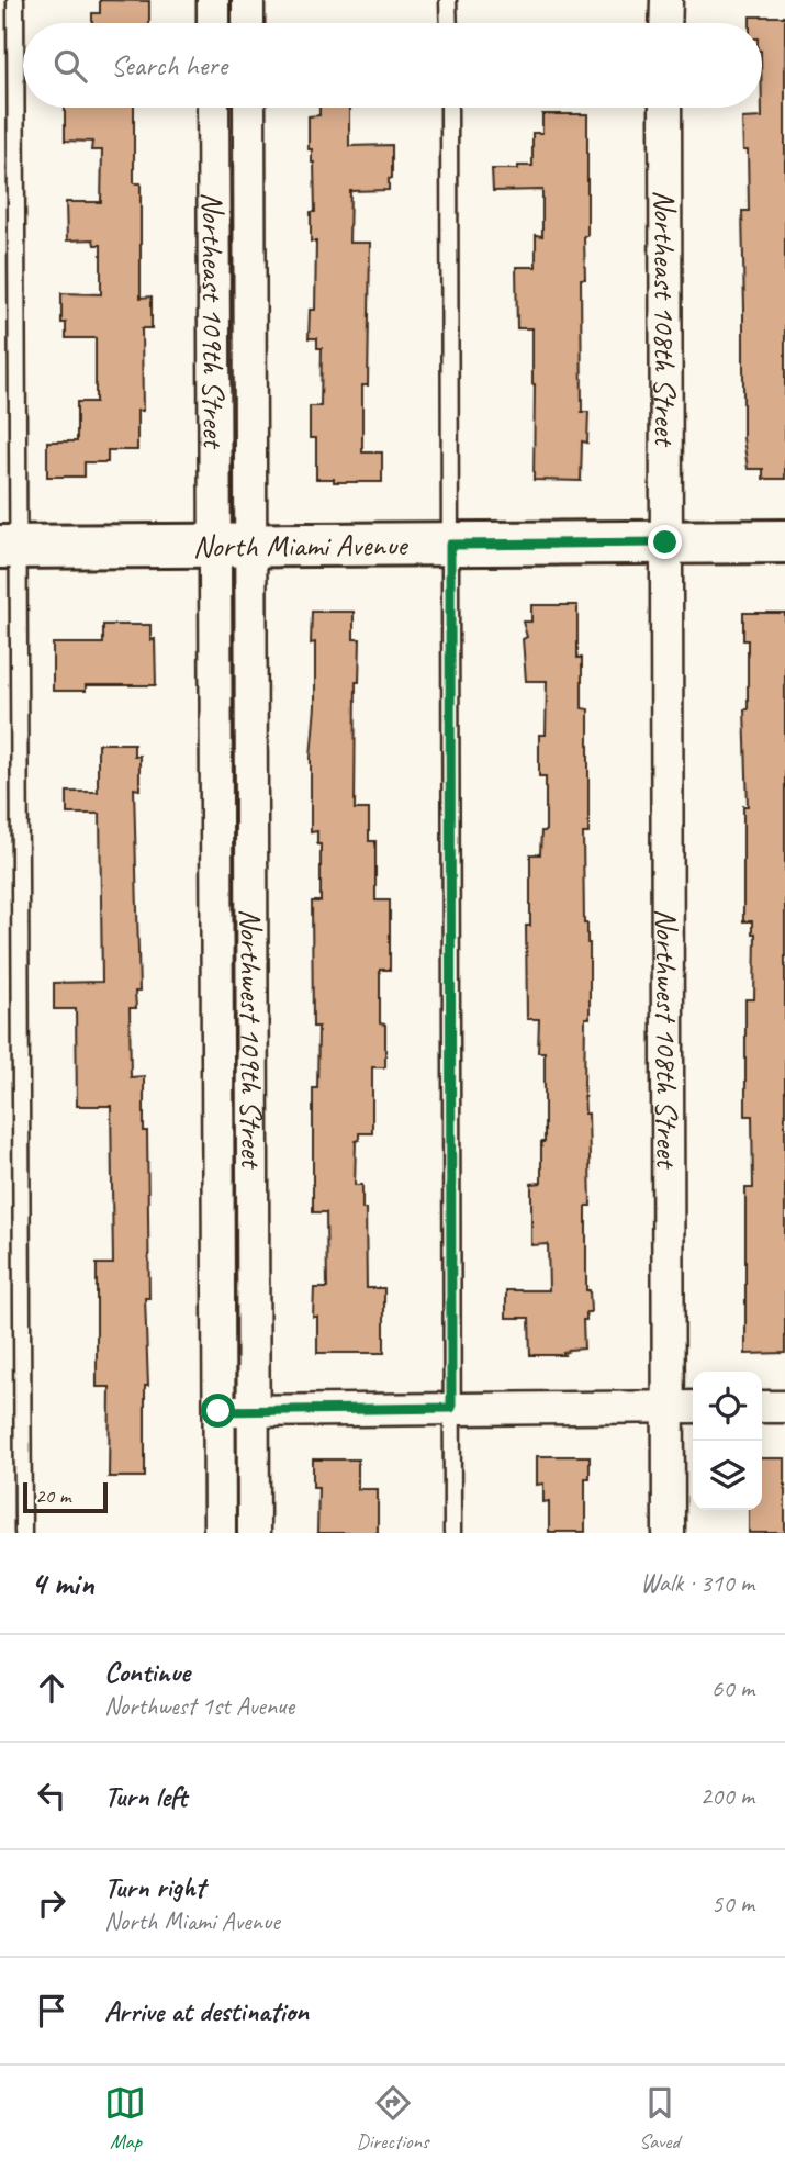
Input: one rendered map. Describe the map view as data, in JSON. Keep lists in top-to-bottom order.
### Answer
{
  "streets": {
    "street": [
      "Northeast 108th Street",
      "Northeast 109th Street",
      "North Miami Avenue",
      "Northwest 108th Street",
      "Northwest 109th Street"
    ]
  },
  "crossings": [
    ["Northeast 108th Street", "North Miami Avenue"],
    ["Northeast 108th Street", "Northwest 108th Street"],
    ["Northeast 109th Street", "North Miami Avenue"],
    ["Northeast 109th Street", "Northwest 109th Street"],
    ["North Miami Avenue", "Northwest 108th Street"],
    ["North Miami Avenue", "Northwest 109th Street"]
  ],
  "scale_bar": "20 m",
  "page": {
    "search": "Search here",
    "scale": "20 m",
    "heading": ["4 min", "Walk · 310 m"],
    "list": [
      ["Continue", "Northwest 1st Avenue", "60 m"],
      ["Turn left", "200 m"],
      ["Turn right", "North Miami Avenue", "50 m"],
      "Arrive at destination"
    ],
    "nav": ["Map", "Directions", "Saved"]
  }
}
